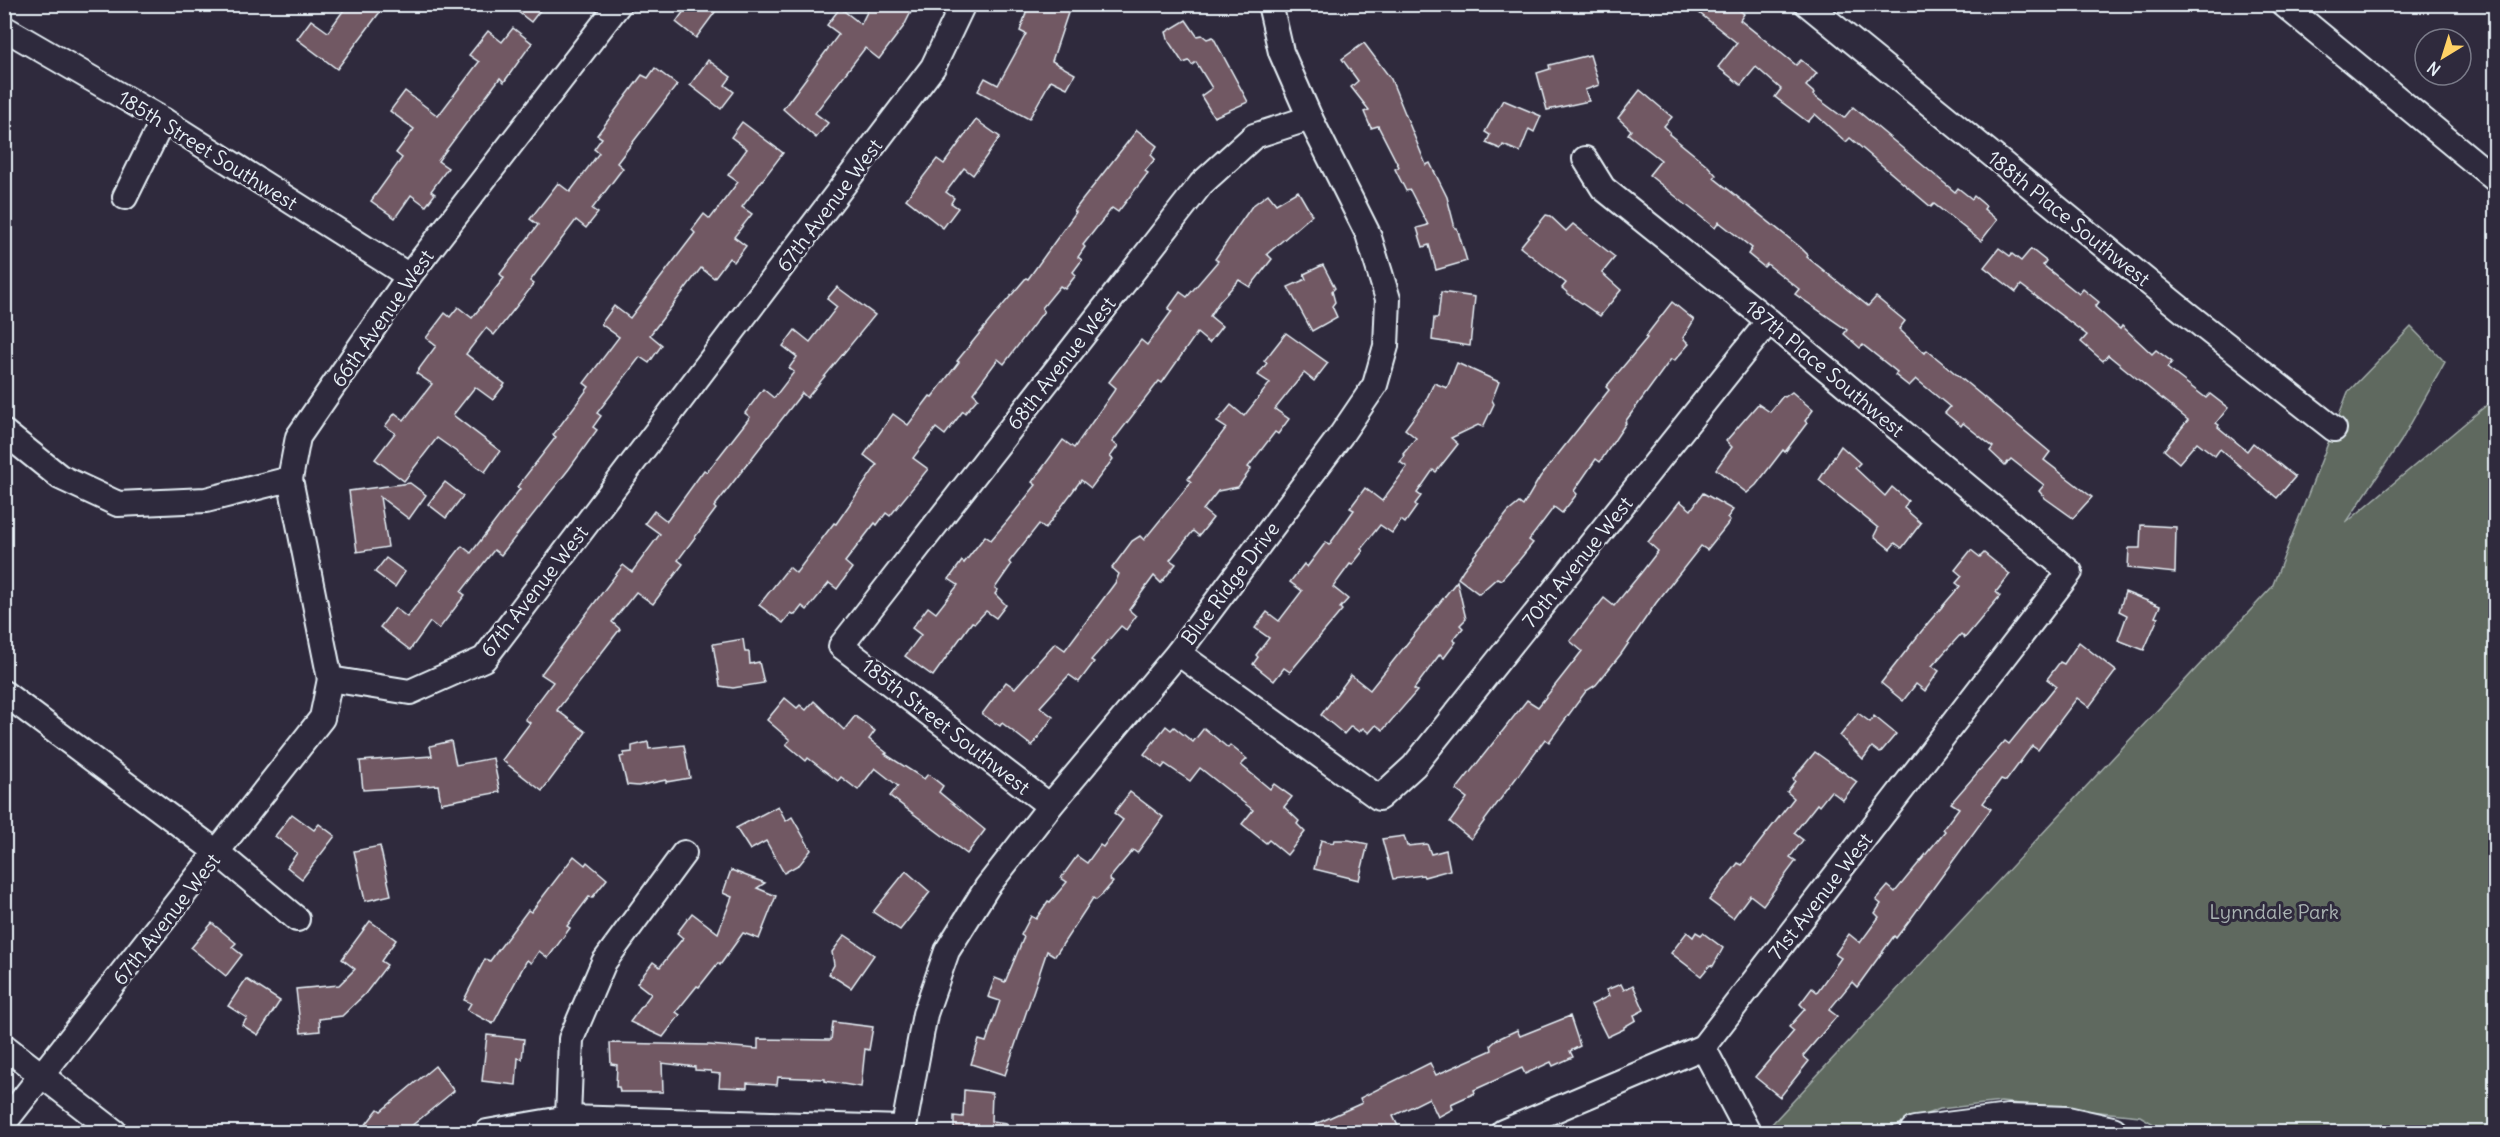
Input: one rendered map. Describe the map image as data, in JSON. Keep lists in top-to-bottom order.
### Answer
{
  "streets": {
    "street": [
      "185th Street Southwest",
      "67th Avenue West",
      "188th Place Southwest",
      "66th Avenue West",
      "68th Avenue West",
      "187th Place Southwest",
      "70th Avenue West",
      "Blue Ridge Drive",
      "71st Avenue West"
    ]
  },
  "crossings": [
    ["185th Street Southwest", "66th Avenue West"],
    ["185th Street Southwest", "68th Avenue West"],
    ["185th Street Southwest", "Blue Ridge Drive"],
    ["67th Avenue West", "66th Avenue West"],
    ["68th Avenue West", "Blue Ridge Drive"],
    ["187th Place Southwest", "70th Avenue West"],
    ["187th Place Southwest", "71st Avenue West"],
    ["70th Avenue West", "Blue Ridge Drive"]
  ],
  "parks": ["Lynndale Park"],
  "north": "bottom left"
}
